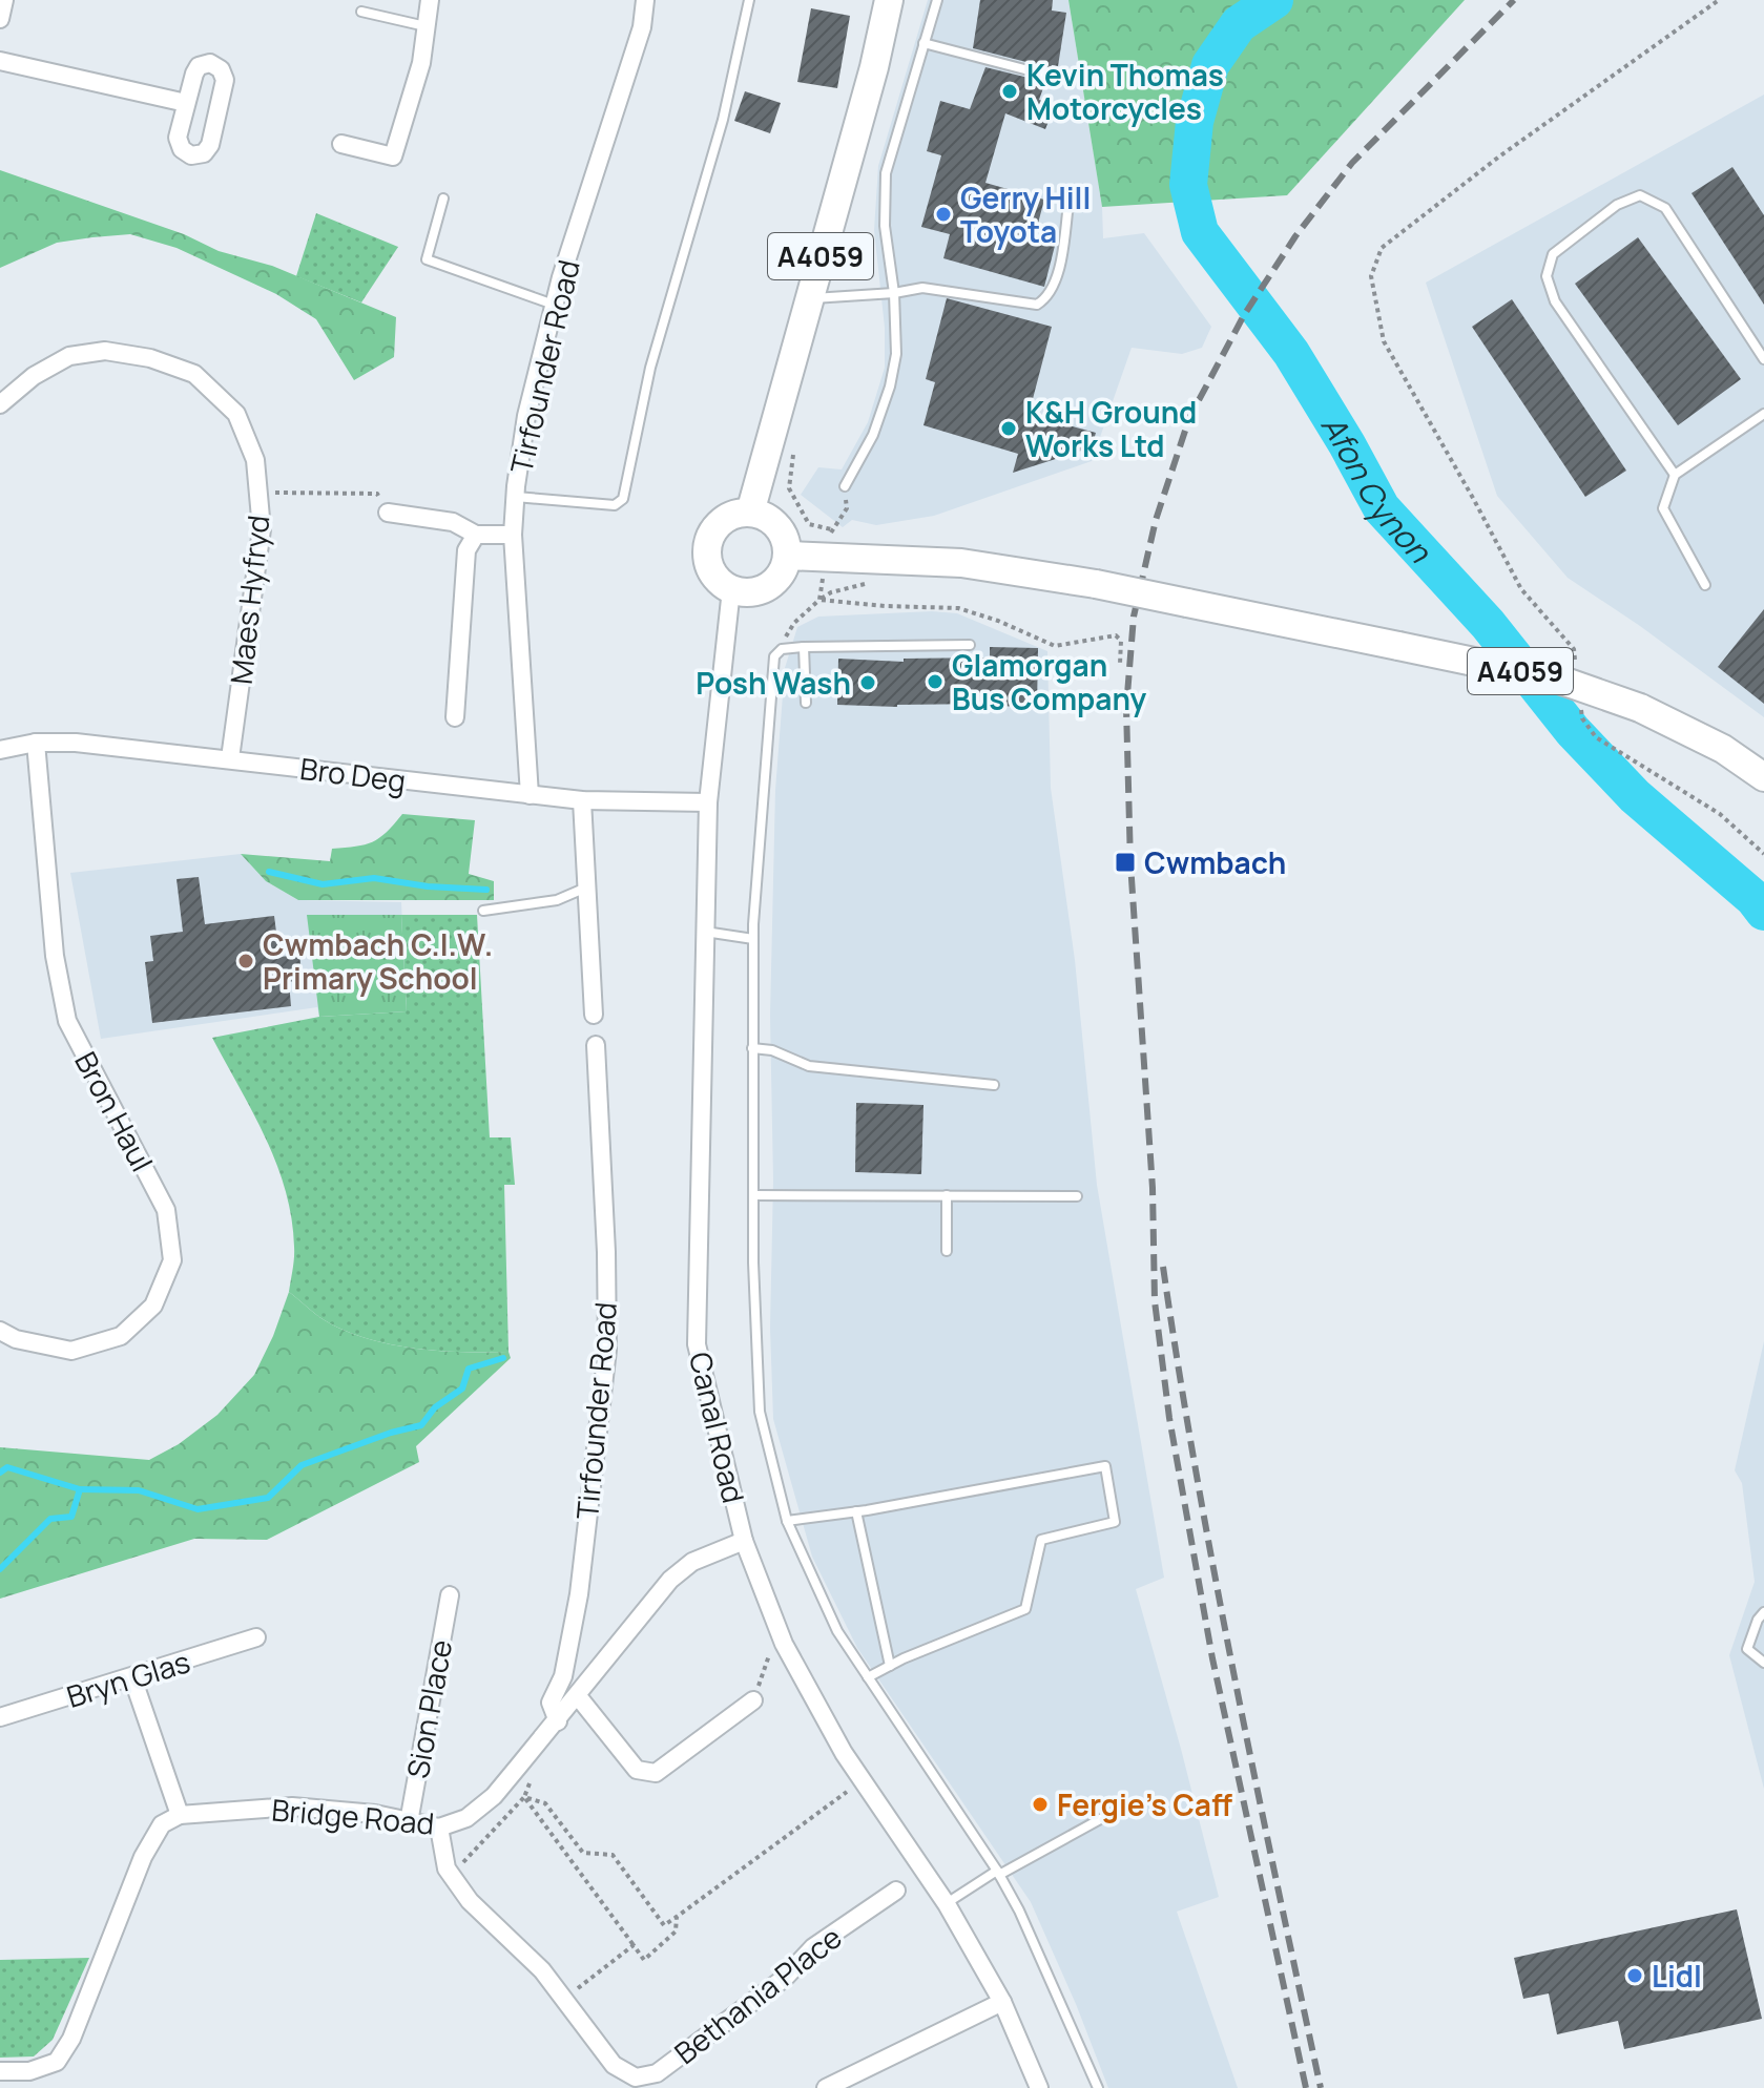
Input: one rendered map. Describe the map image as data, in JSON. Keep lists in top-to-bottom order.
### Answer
{
  "streets": {
    "main road": ["A4059"],
    "street": [
      "Tirfounder Road",
      "Maes Hyfryd",
      "Bro Deg",
      "Bron Haul",
      "Canal Road",
      "Bryn Glas",
      "Sion Place",
      "Bridge Road",
      "Bethania Place"
    ]
  },
  "crossings": [
    ["A4059", "Canal Road"],
    ["Tirfounder Road", "Bro Deg"],
    ["Tirfounder Road", "Bridge Road"],
    ["Maes Hyfryd", "Bro Deg"],
    ["Bro Deg", "Bron Haul"],
    ["Bro Deg", "Canal Road"],
    ["Canal Road", "Bridge Road"],
    ["Sion Place", "Bridge Road"],
    ["Bridge Road", "Bethania Place"]
  ],
  "water": ["Afon Cynon"],
  "places": {
    "other": [
      "Kevin Thomas Motorcycles",
      "Gerry Hill Toyota",
      "K&H Ground Works Ltd",
      "Glamorgan Bus Company",
      "Posh Wash",
      "Cwmbach C.I.W. Primary School",
      "Fergie's Caff",
      "Lidl"
    ],
    "transit": ["Cwmbach"]
  }
}
